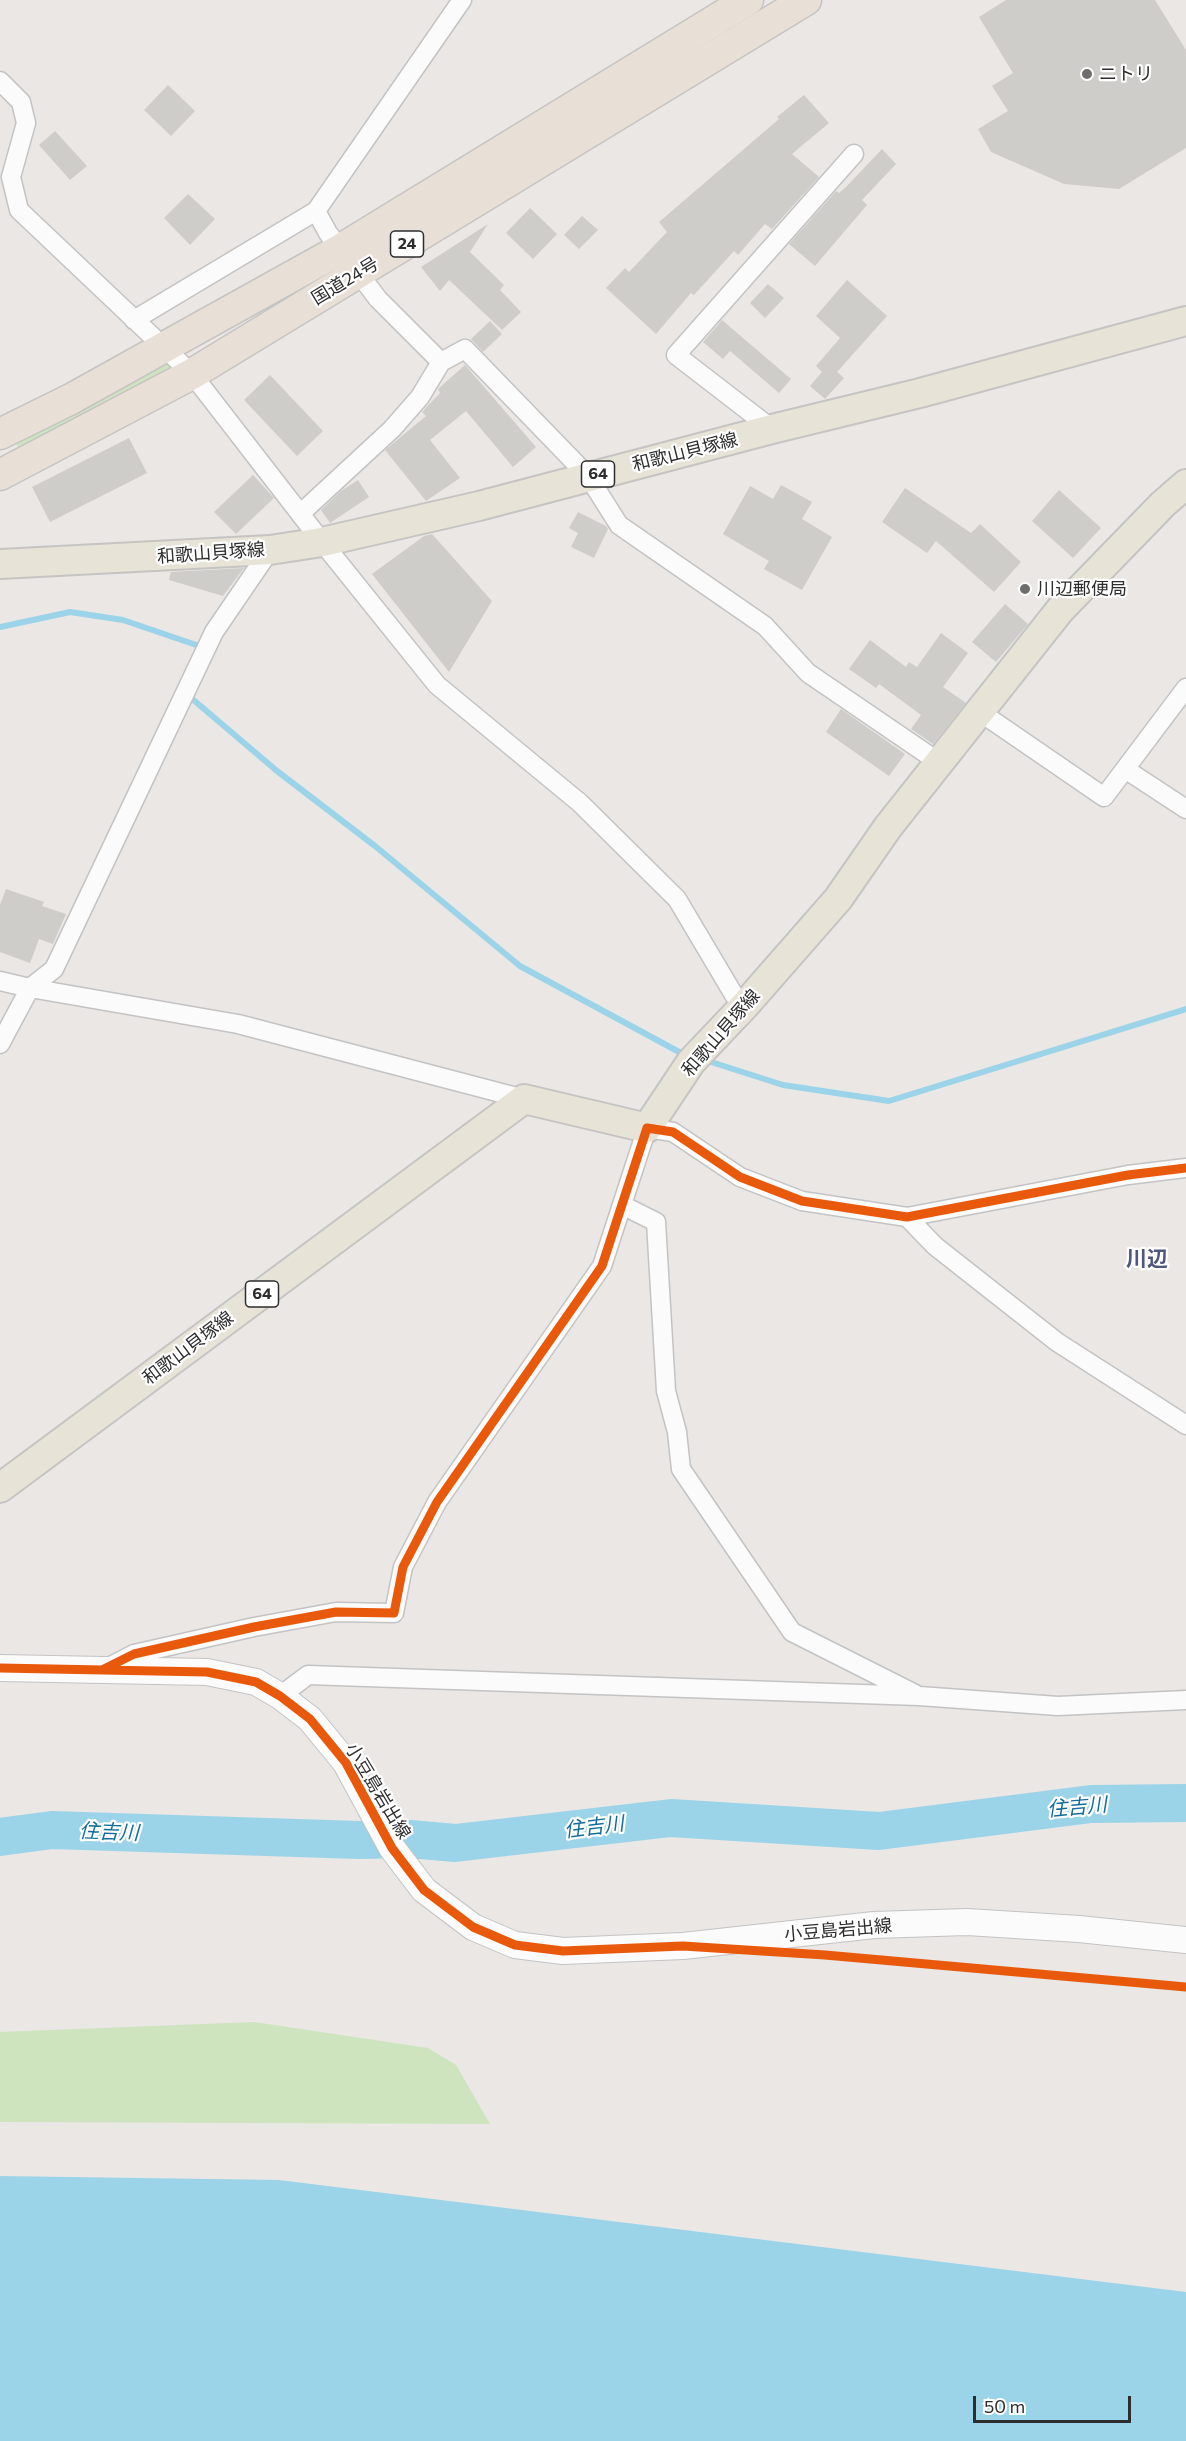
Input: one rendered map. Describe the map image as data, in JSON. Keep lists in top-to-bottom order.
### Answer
{
  "streets": {
    "highway": ["24", "国道24号"],
    "main road": ["和歌山貝塚線", "64", "小豆島岩出線"]
  },
  "districts": ["川辺"],
  "water": ["住吉川"],
  "places": ["ニトリ", "川辺郵便局"],
  "scale_bar": "50 m"
}
